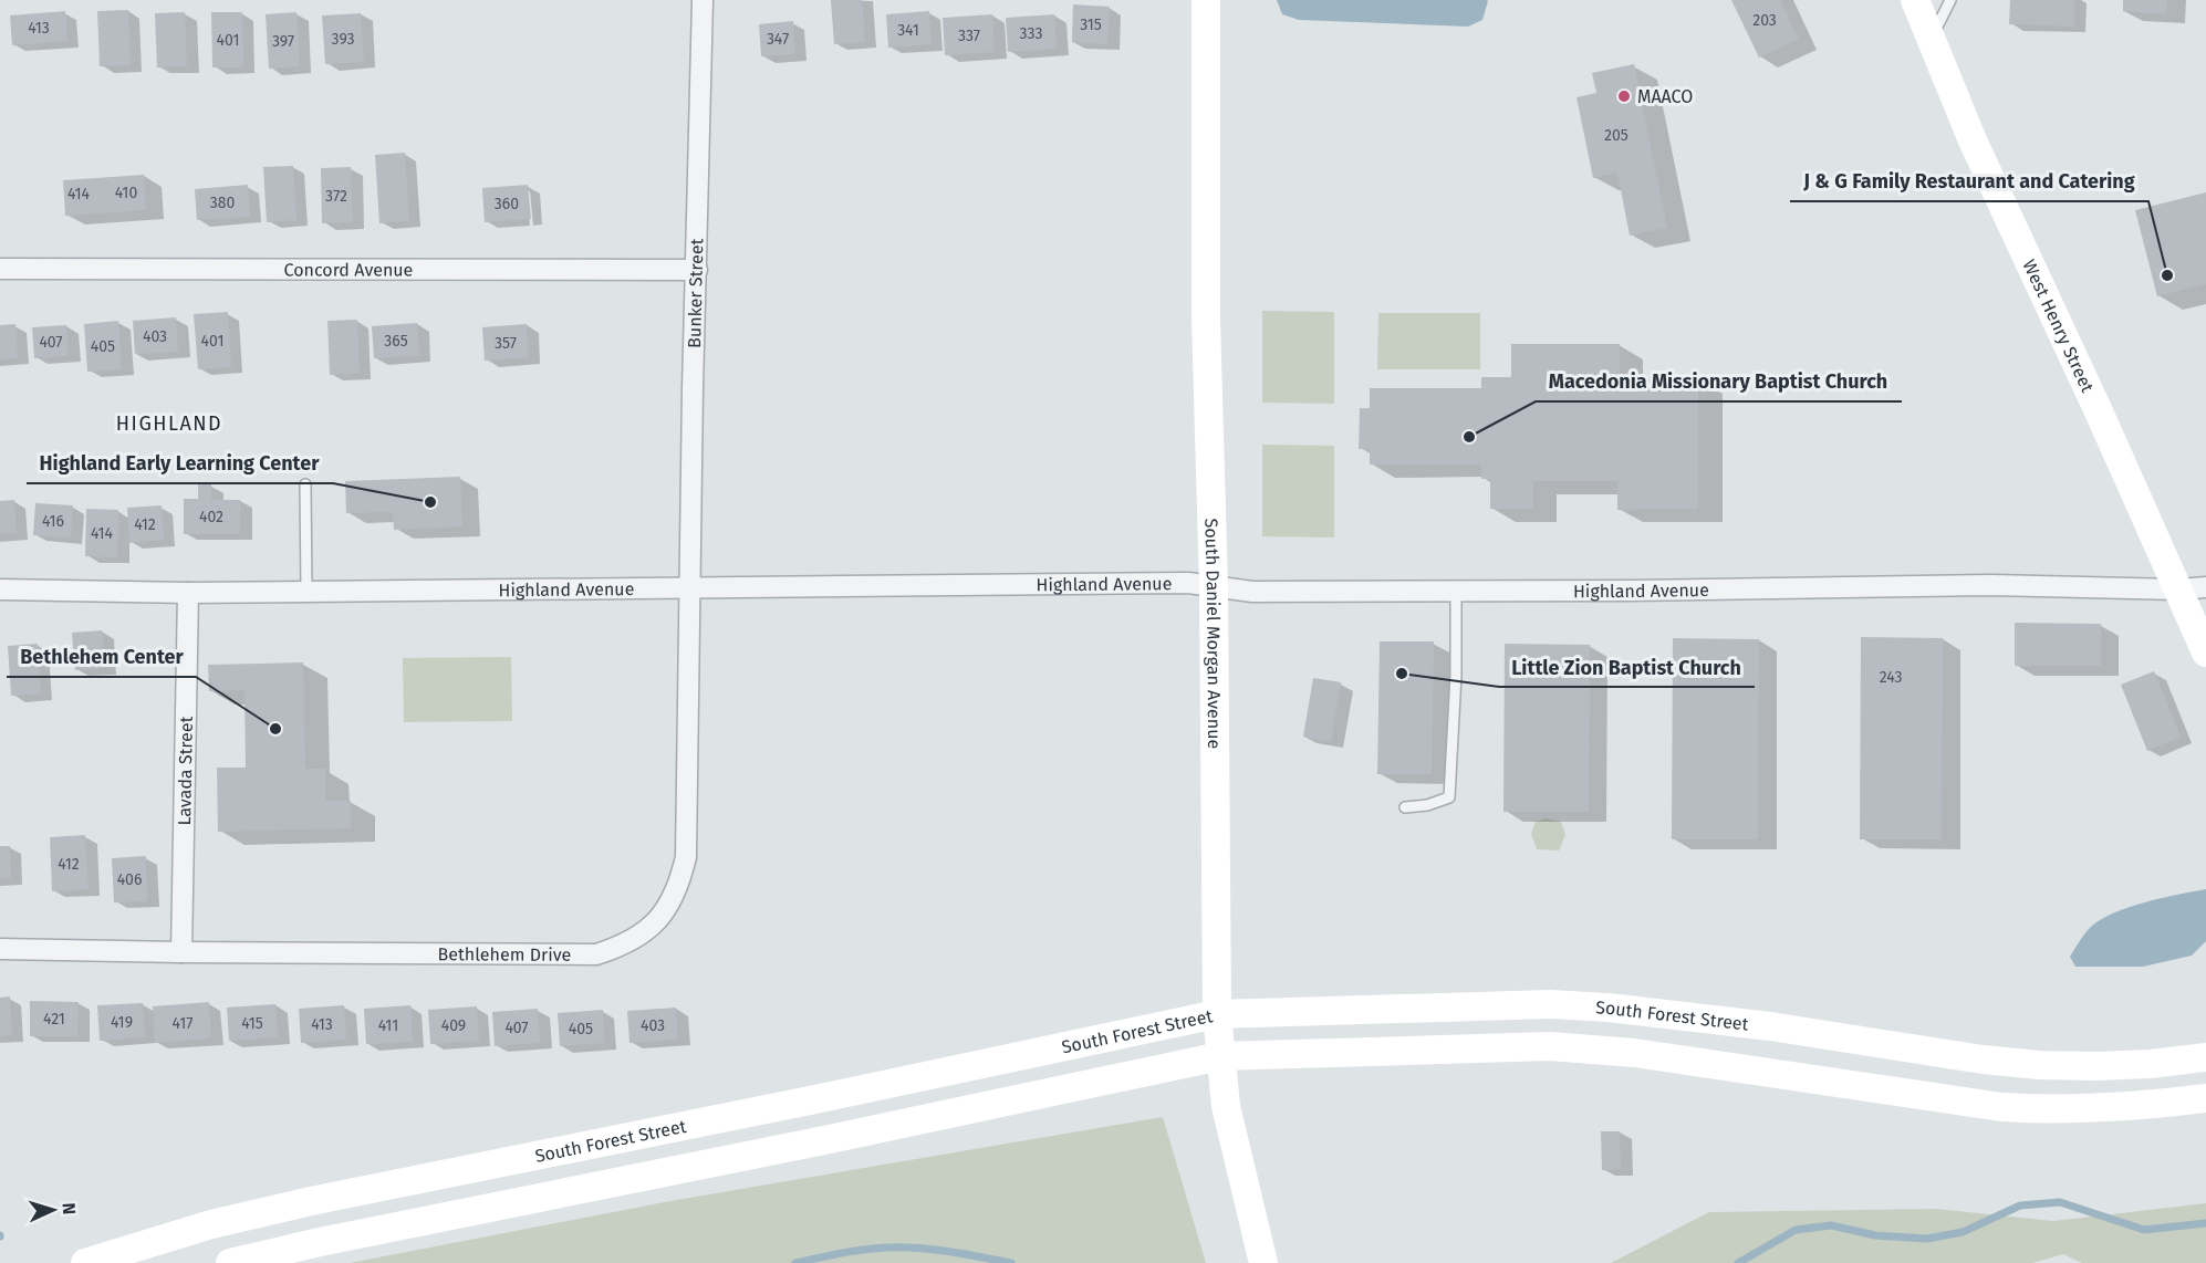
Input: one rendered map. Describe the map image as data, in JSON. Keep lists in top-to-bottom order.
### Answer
{
  "streets": {
    "street": [
      "Concord Avenue",
      "Bunker Street",
      "West Henry Street",
      "Highland Avenue",
      "South Daniel Morgan Avenue",
      "Lavada Street",
      "Bethlehem Drive",
      "South Forest Street"
    ]
  },
  "crossings": [
    ["Concord Avenue", "Bunker Street"],
    ["Bunker Street", "Highland Avenue"],
    ["Bunker Street", "Bethlehem Drive"],
    ["West Henry Street", "Highland Avenue"],
    ["Highland Avenue", "South Daniel Morgan Avenue"],
    ["Highland Avenue", "Lavada Street"],
    ["Highland Avenue", "Bethlehem Drive"],
    ["South Daniel Morgan Avenue", "South Forest Street"],
    ["Lavada Street", "Bethlehem Drive"]
  ],
  "districts": ["HIGHLAND"],
  "places": [
    "MAACO",
    "J & G Family Restaurant and Catering",
    "Macedonia Missionary Baptist Church",
    "Highland Early Learning Center",
    "Little Zion Baptist Church",
    "Bethlehem Center"
  ],
  "house_numbers": [
    "203",
    "315",
    "413",
    "341",
    "333",
    "337",
    "393",
    "347",
    "401",
    "397",
    "205",
    "410",
    "414",
    "372",
    "380",
    "360",
    "403",
    "401",
    "365",
    "407",
    "357",
    "405",
    "402",
    "416",
    "412",
    "414",
    "243",
    "412",
    "406",
    "421",
    "419",
    "417",
    "415",
    "413",
    "411",
    "409",
    "403",
    "407",
    "405"
  ],
  "north": "right"
}
